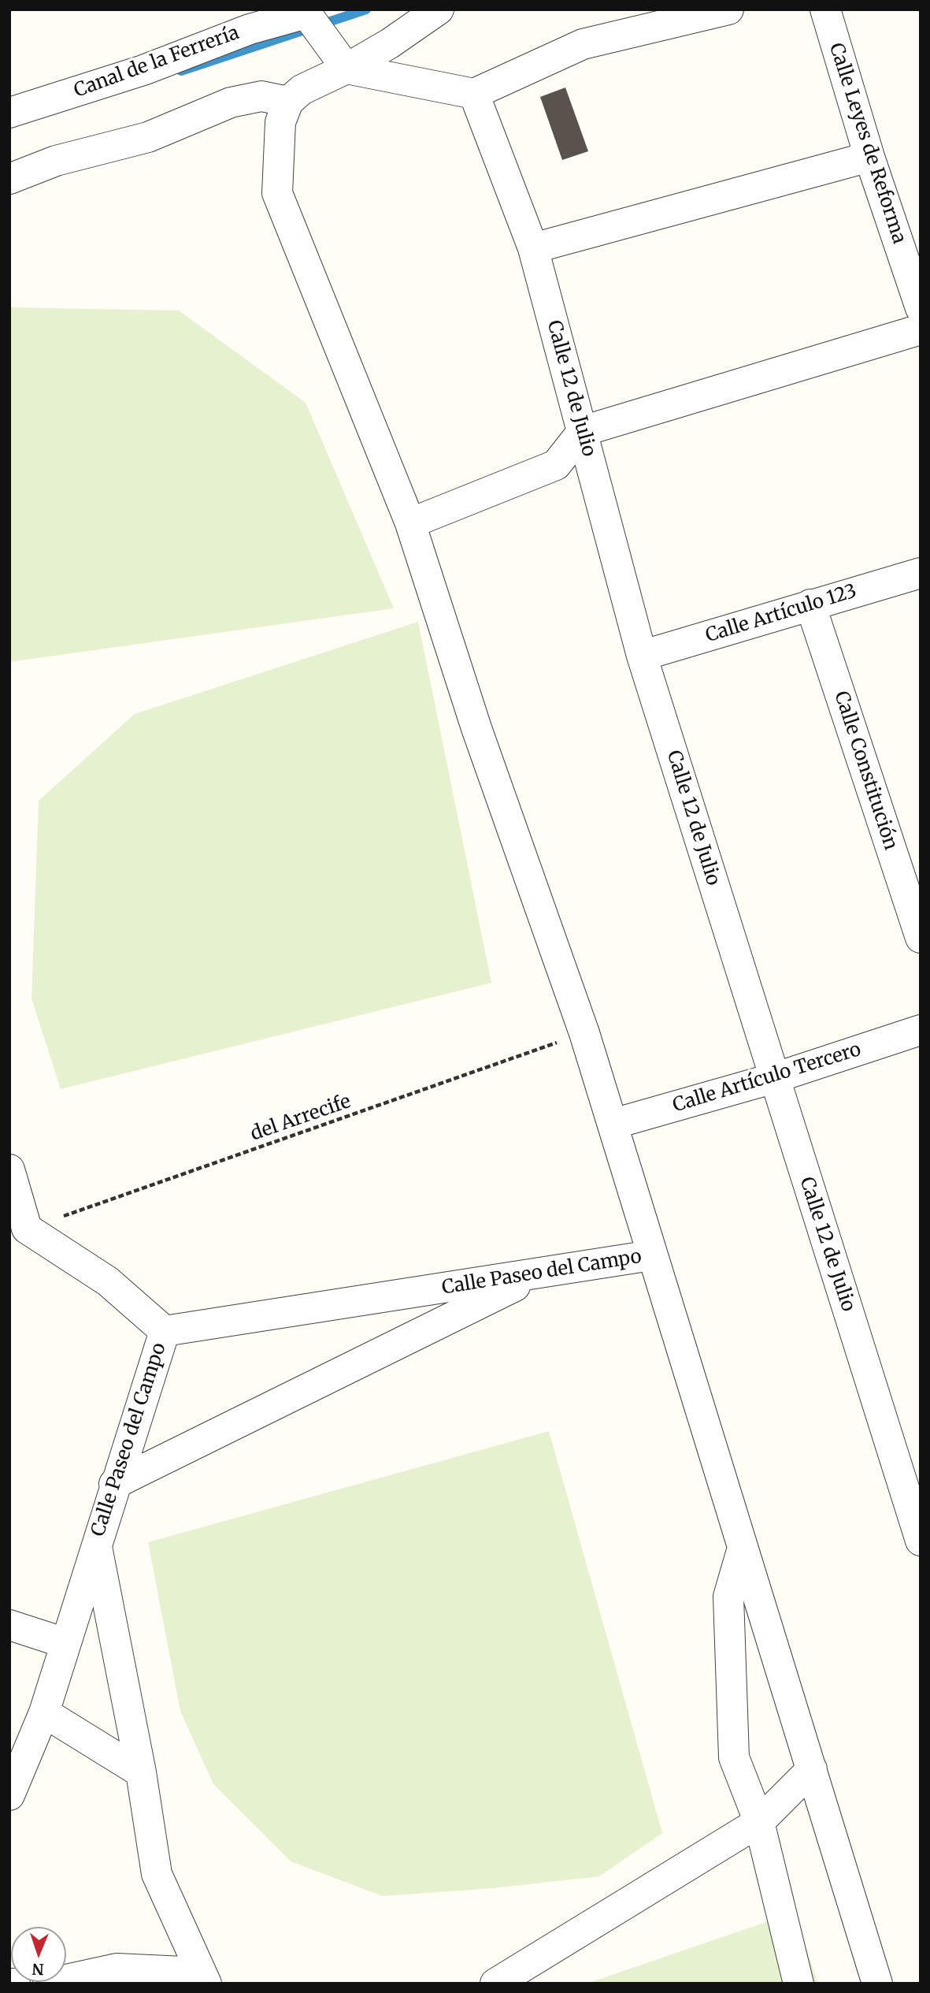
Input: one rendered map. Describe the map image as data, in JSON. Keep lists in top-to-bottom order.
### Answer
{
  "streets": {
    "street": [
      "Canal de la Ferrería",
      "Calle Leyes de Reforma",
      "Calle 12 de Julio",
      "Calle Artículo 123",
      "Calle Constitución",
      "Calle Artículo Tercero",
      "Calle Paseo del Campo"
    ],
    "path": ["del Arrecife"]
  },
  "crossings": [
    ["Calle 12 de Julio", "Calle Artículo 123"],
    ["Calle 12 de Julio", "Calle Artículo Tercero"],
    ["Calle Artículo 123", "Calle Constitución"]
  ],
  "north": "bottom"
}
